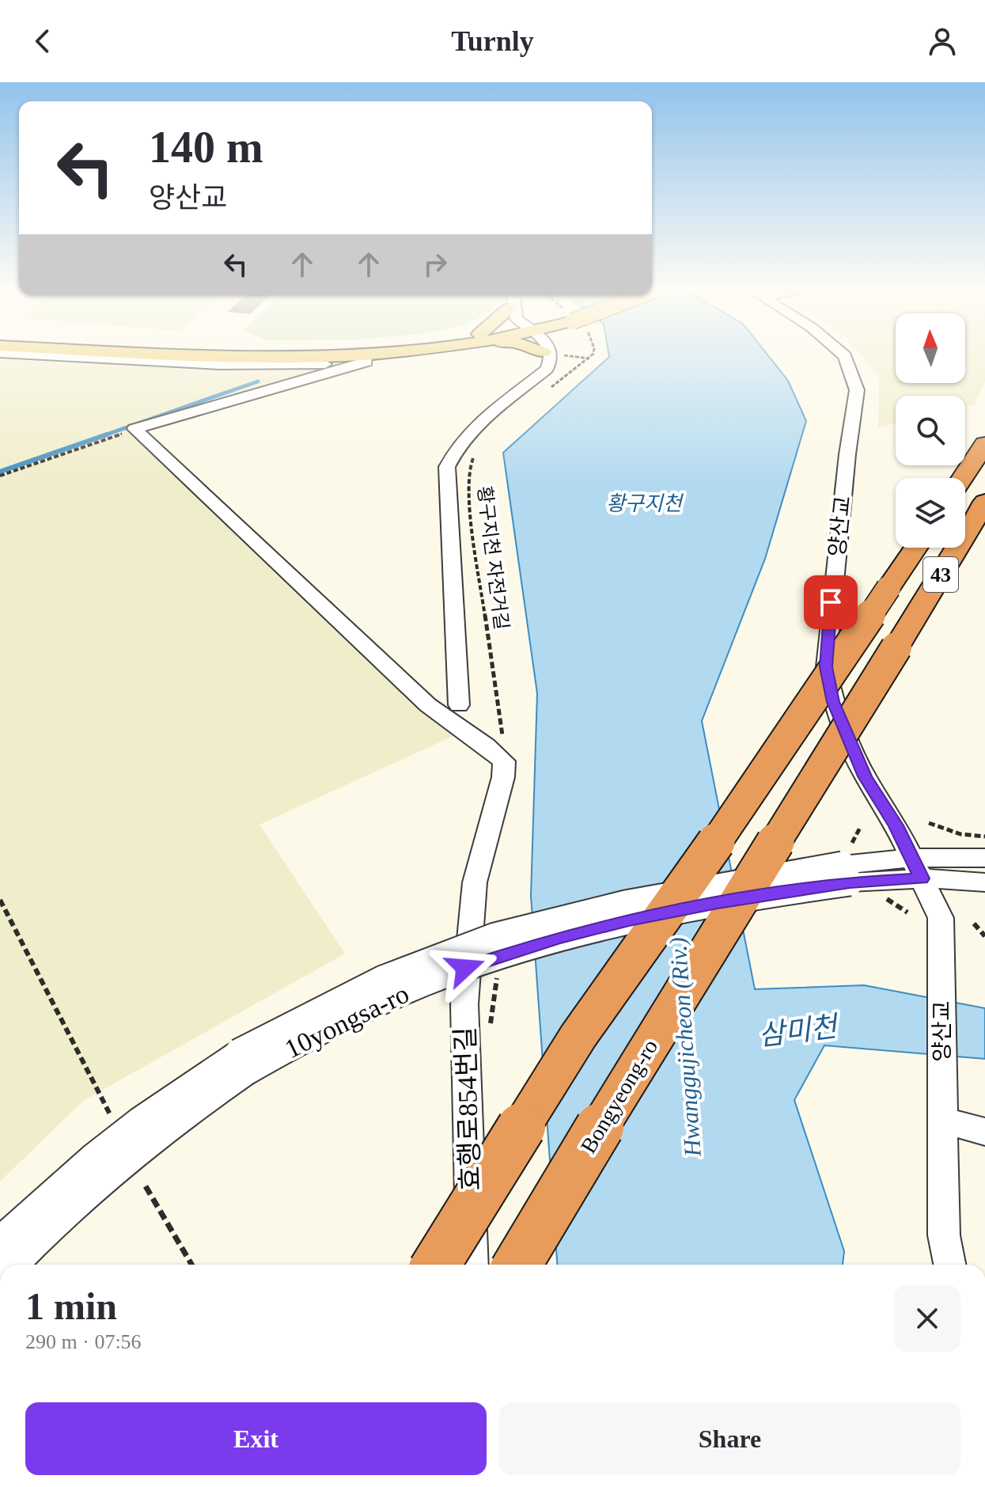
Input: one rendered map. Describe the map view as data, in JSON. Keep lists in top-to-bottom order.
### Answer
{
  "streets": {
    "highway": ["43", "Bongyeong-ro"],
    "street": ["양산교", "10yongsa-ro", "효행로854번길"],
    "path": ["황구지천 자전거길"]
  },
  "crossings": [
    ["양산교", "10yongsa-ro"],
    ["황구지천 자전거길", "효행로854번길"]
  ],
  "water": ["황구지천", "삼미천", "Hwanggujicheon (Riv.)"],
  "north": "top",
  "page": {
    "header": "Turnly",
    "turn": ["140 m", "양산교"],
    "heading": ["1 min", "290 m · 07:56"],
    "buttons": ["Exit", "Share"]
  }
}
